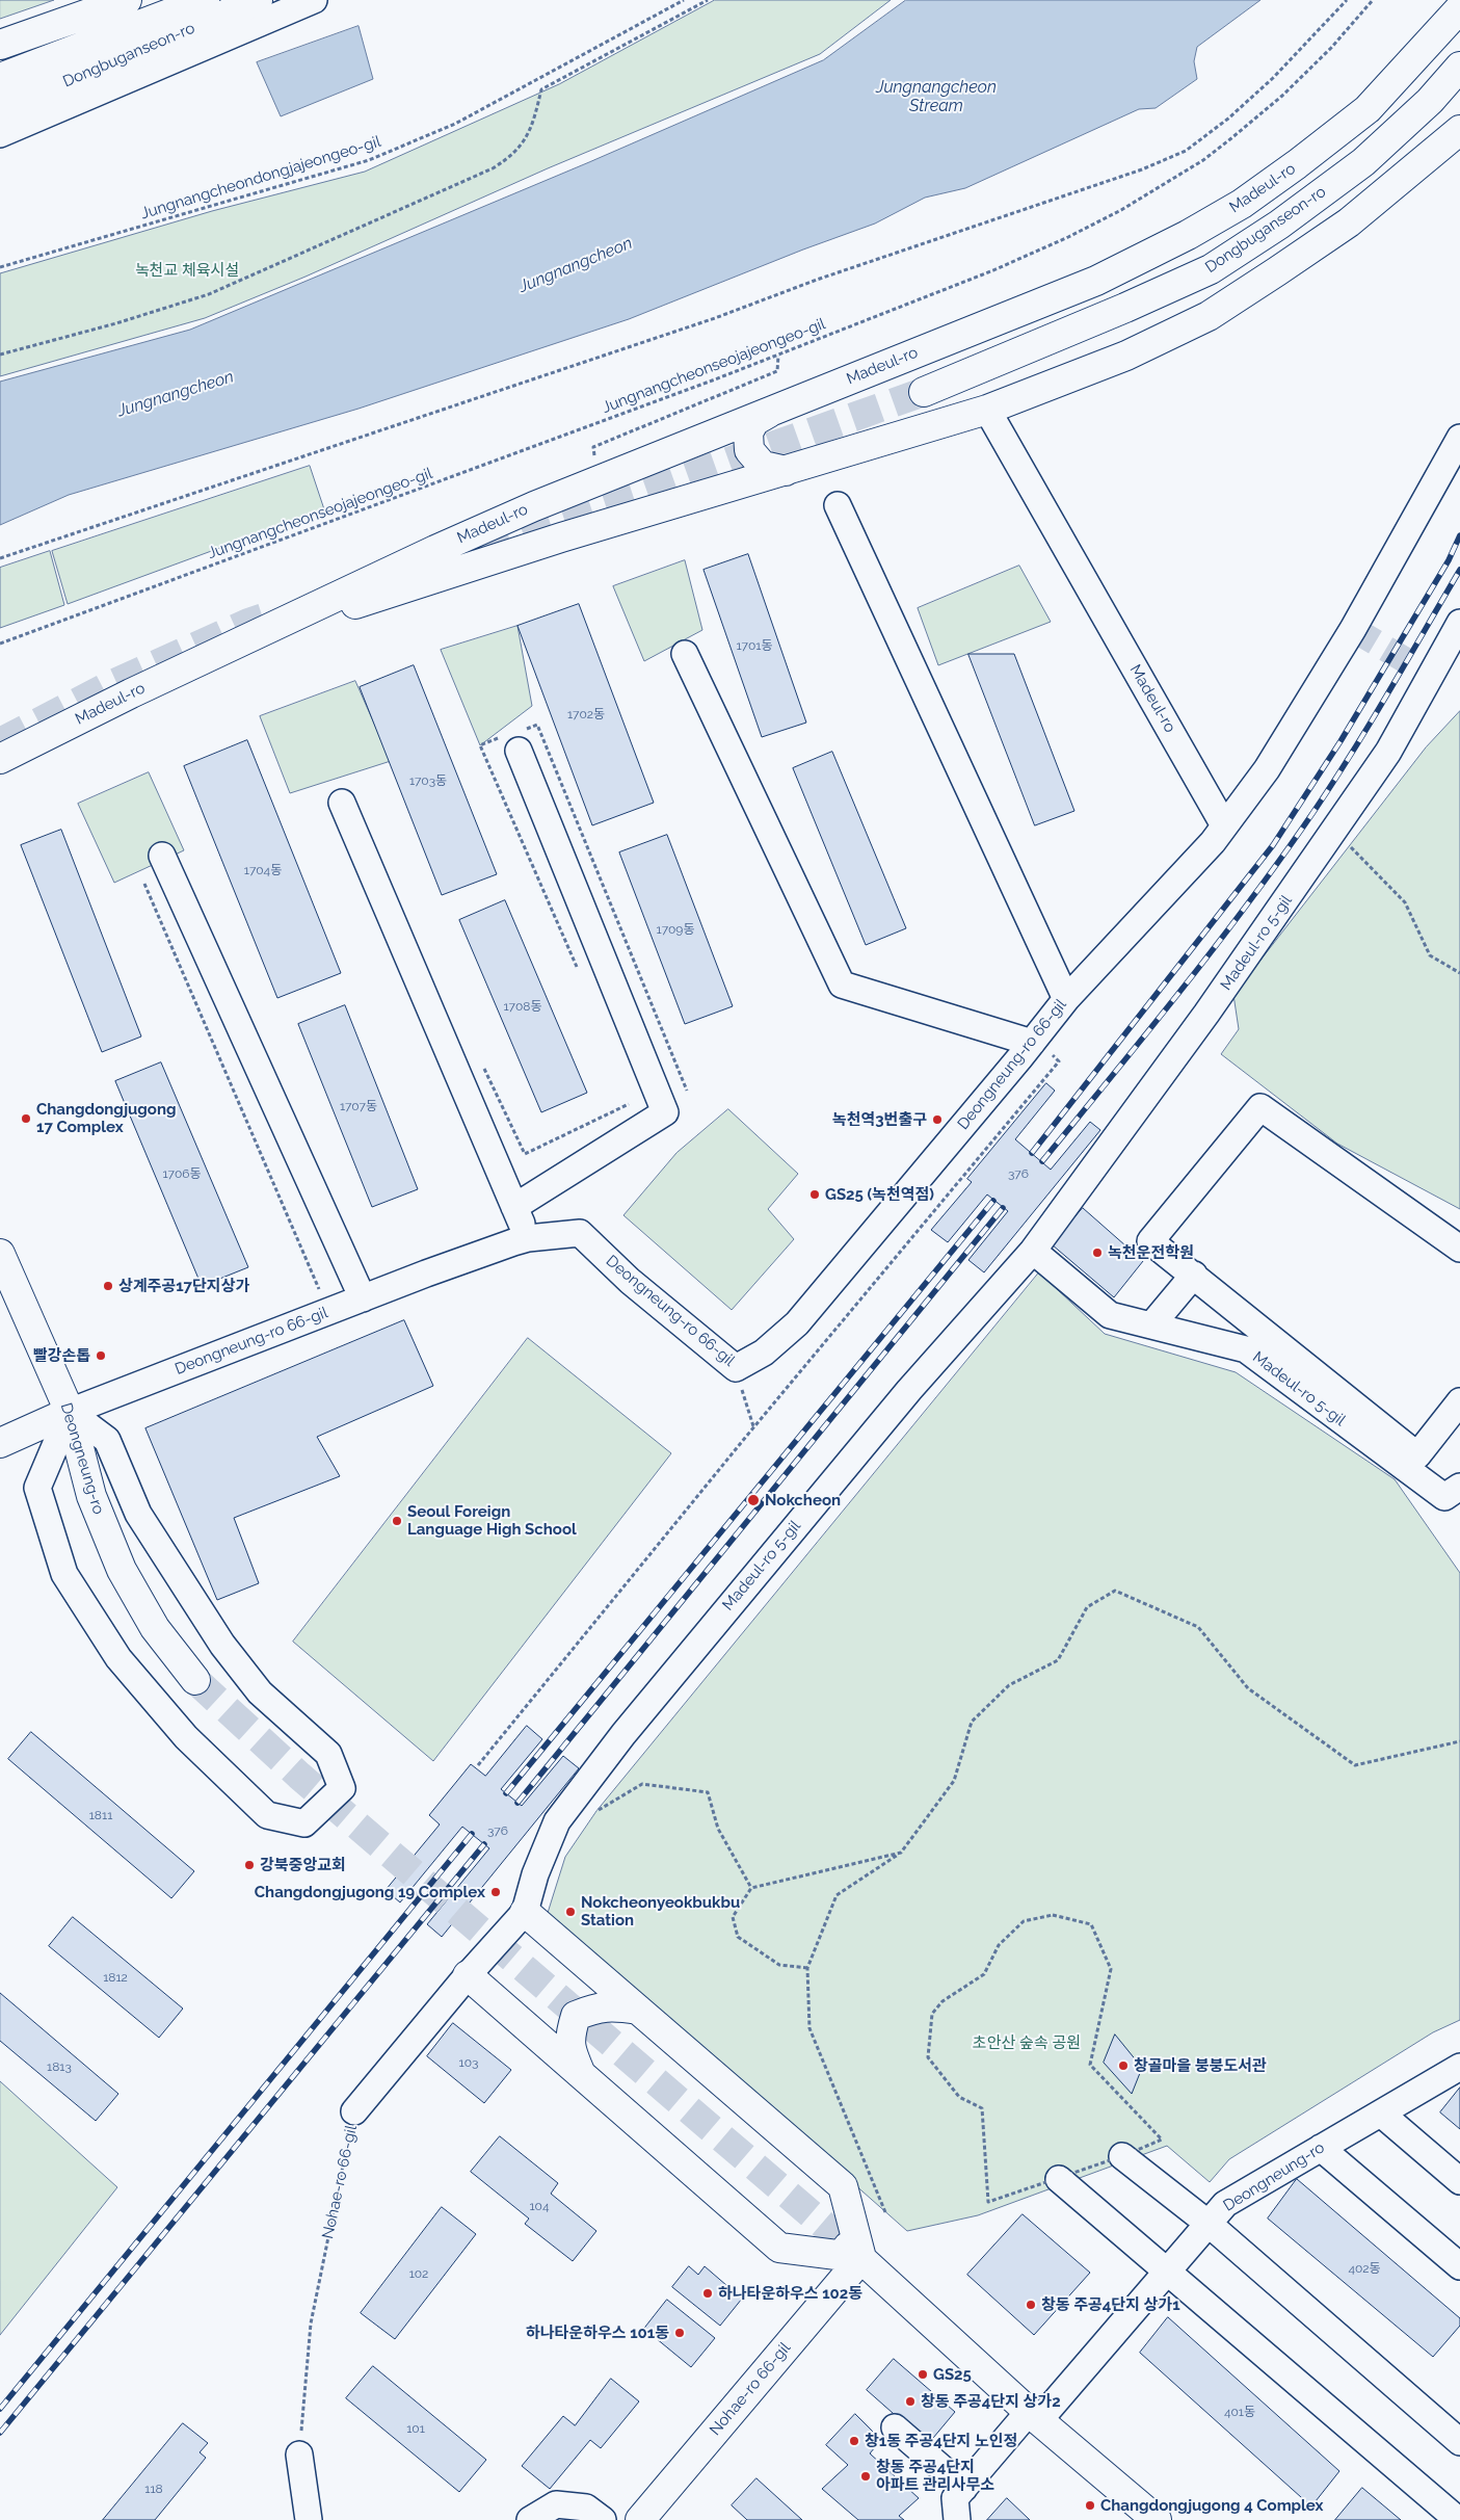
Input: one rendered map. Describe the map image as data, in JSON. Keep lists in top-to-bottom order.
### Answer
{
  "streets": {
    "main road": [
      "Dongbuganseon-ro",
      "Madeul-ro",
      "Deongneung-ro",
      "Nohae-ro 66-gil"
    ],
    "street": ["Madeul-ro 5-gil", "Deongneung-ro 66-gil"],
    "path": ["Jungnangcheondongjajeongeo-gil", "Jungnangcheonseojajeongeo-gil"]
  },
  "crossings": [
    ["Madeul-ro", "Deongneung-ro 66-gil"],
    ["Madeul-ro 5-gil", "Nohae-ro 66-gil"],
    ["Deongneung-ro 66-gil", "Deongneung-ro"]
  ],
  "water": ["Jungnangcheon Stream", "Jungnangcheon"],
  "parks": ["녹천교 체육시설", "초안산 숲속 공원"],
  "places": [
    "Changdongjugong 17 Complex",
    "녹천역3번출구",
    "GS25 (녹천역점)",
    "녹천운전학원",
    "상계주공17단지상가",
    "빨강손톱",
    "Nokcheon",
    "Seoul Foreign Language High School",
    "강북중앙교회",
    "Changdongjugong 19 Complex",
    "Nokcheonyeokbukbu Station",
    "창골마을 붕붕도서관",
    "하나타운하우스 102동",
    "창동 주공4단지 상가1",
    "하나타운하우스 101동",
    "GS25",
    "창동 주공4단지 상가2",
    "창1동 주공4단지 노인정",
    "창동 주공4단지 아파트 관리사무소",
    "Changdongjugong 4 Complex"
  ],
  "house_numbers": [
    "1701동",
    "1702동",
    "1703동",
    "1704동",
    "1709동",
    "1708동",
    "1707동",
    "1706동",
    "376",
    "1811",
    "376",
    "1812",
    "103",
    "1813",
    "104",
    "402동",
    "102",
    "401동",
    "101",
    "118"
  ]
}
